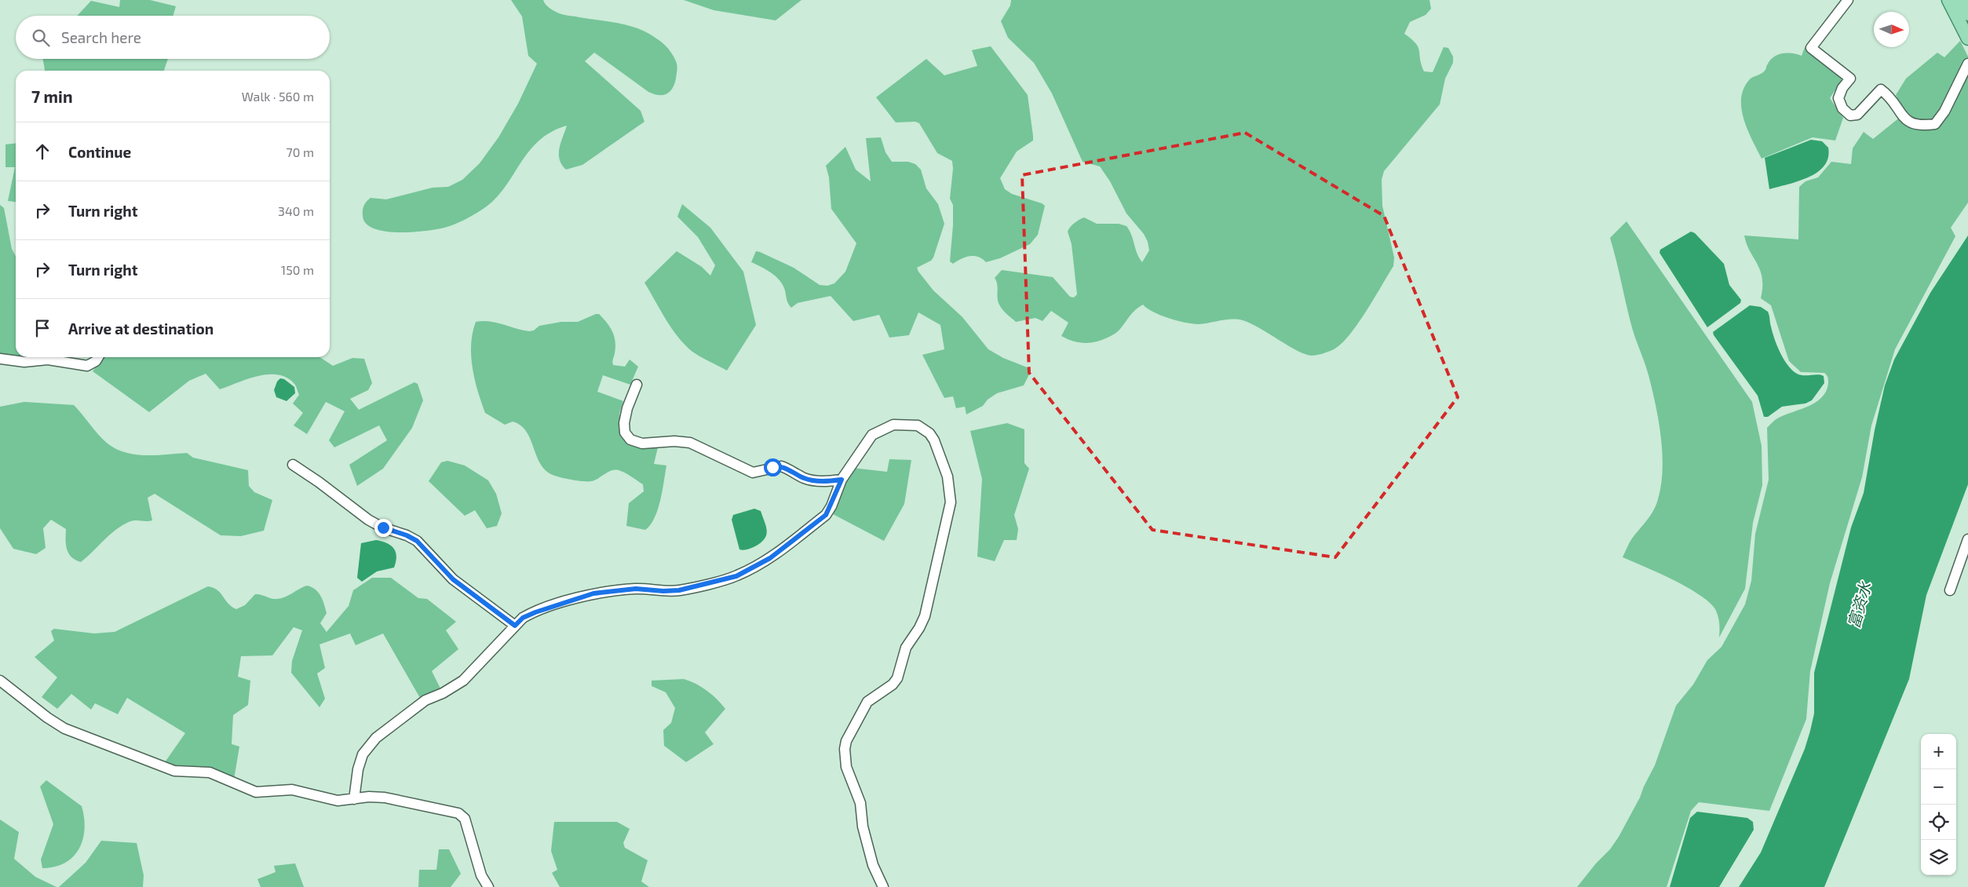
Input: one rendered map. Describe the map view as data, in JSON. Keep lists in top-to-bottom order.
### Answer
{
  "water": ["富资水"],
  "north": "right",
  "page": {
    "search": "Search here",
    "heading": ["7 min", "Walk · 560 m"],
    "list": [
      ["Continue", "70 m"],
      ["Turn right", "340 m"],
      ["Turn right", "150 m"],
      "Arrive at destination"
    ],
    "map_buttons": ["+", "−"]
  }
}
